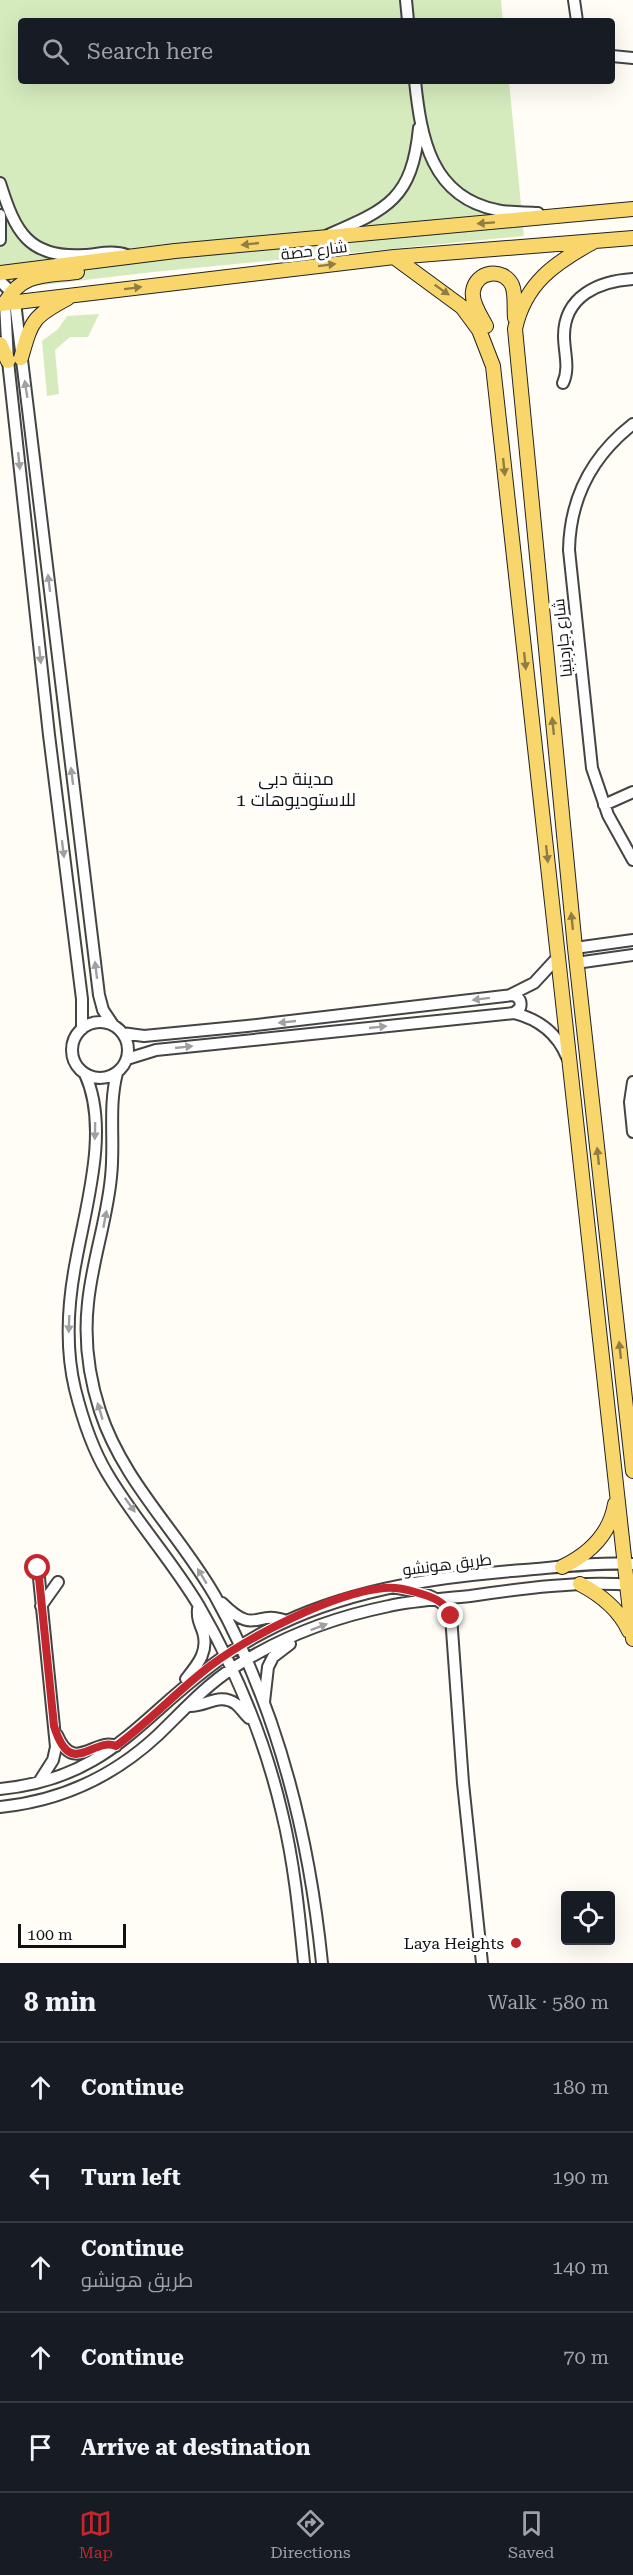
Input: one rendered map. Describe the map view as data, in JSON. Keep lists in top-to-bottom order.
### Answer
{
  "streets": {
    "main road": ["شارع حصة"],
    "street": ["شارع جاردينيا", "طريق هونشو"]
  },
  "districts": ["مدينة دبي للاستوديوهات 1"],
  "places": ["Laya Heights"],
  "scale_bar": "100 m",
  "page": {
    "search": "Search here",
    "scale": "100 m",
    "heading": ["8 min", "Walk · 580 m"],
    "list": [
      ["Continue", "180 m"],
      ["Turn left", "190 m"],
      ["Continue", "طريق هونشو", "140 m"],
      ["Continue", "70 m"],
      "Arrive at destination"
    ],
    "nav": ["Map", "Directions", "Saved"]
  }
}
